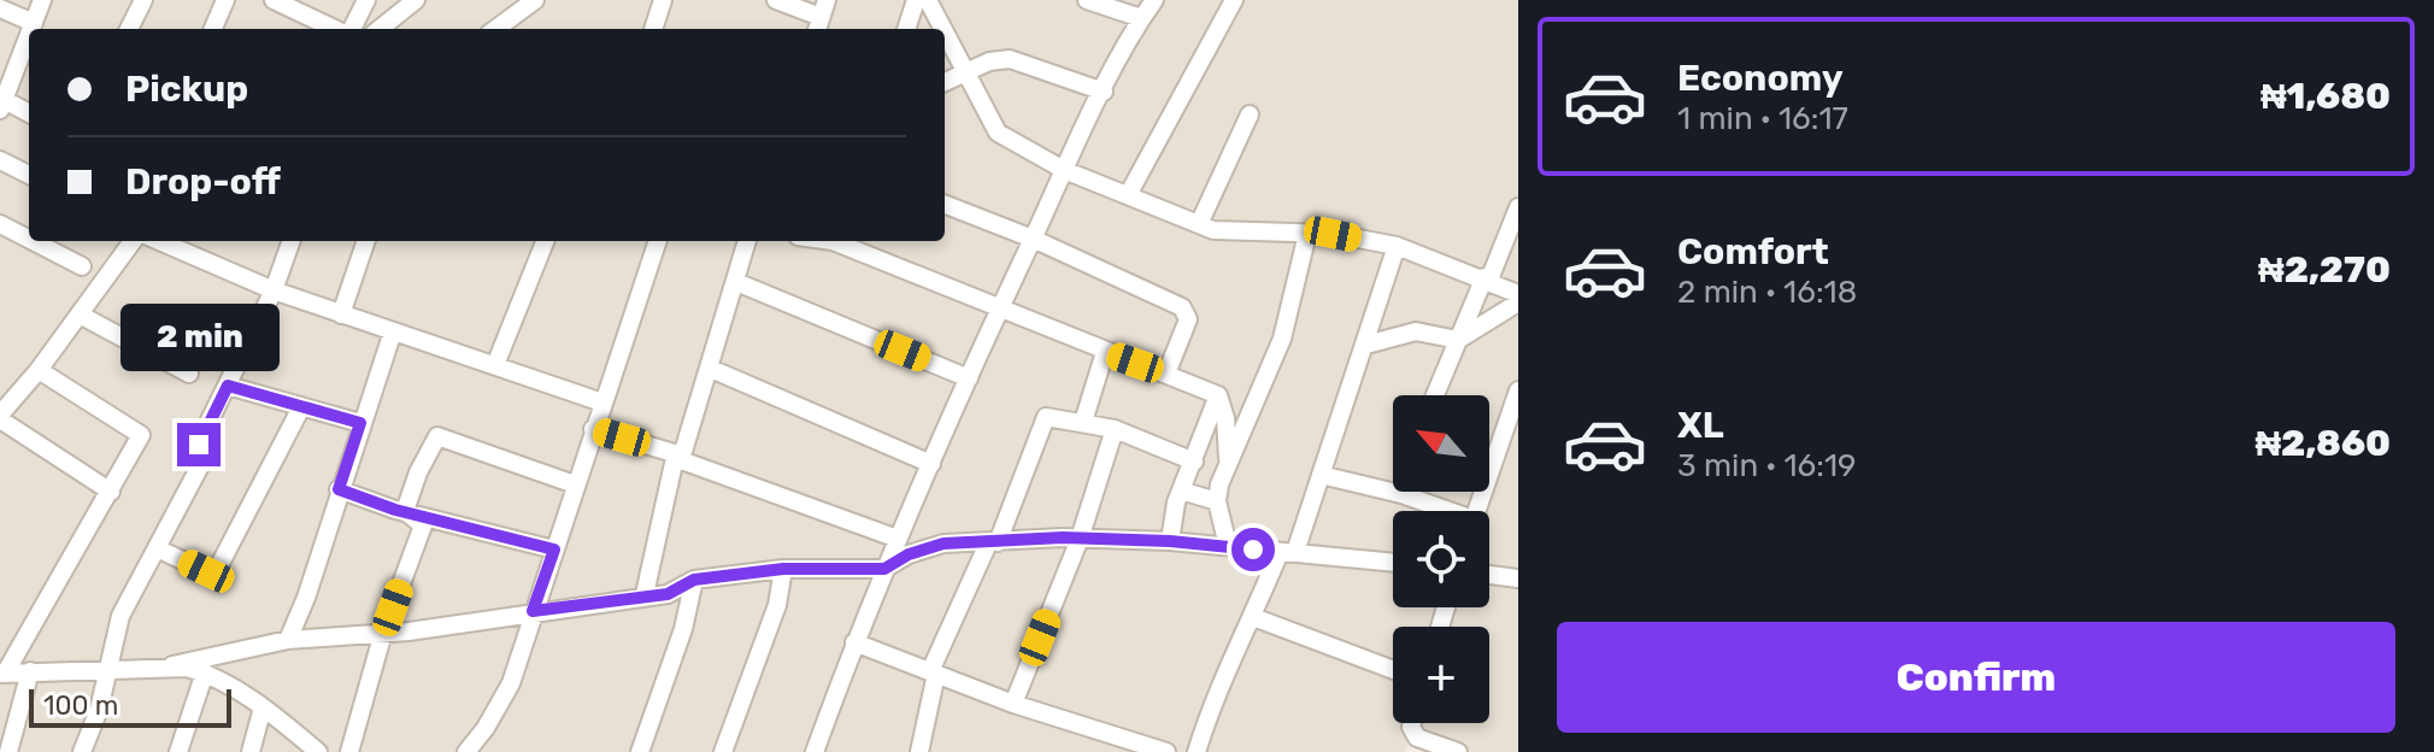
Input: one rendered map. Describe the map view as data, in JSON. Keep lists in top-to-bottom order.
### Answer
{
  "scale_bar": "100 m",
  "north": "top left",
  "page": {
    "list": [
      {
        "name": "Economy",
        "note": "1 min · 16:17",
        "value": "₦1,680"
      },
      {
        "name": "Comfort",
        "note": "2 min · 16:18",
        "value": "₦2,270"
      },
      {
        "name": "XL",
        "note": "3 min · 16:19",
        "value": "₦2,860"
      }
    ],
    "banner": ["Pickup", "Drop-off"],
    "bubble": "2 min",
    "map_buttons": "+",
    "buttons": "Confirm",
    "scale": "100 m"
  }
}
